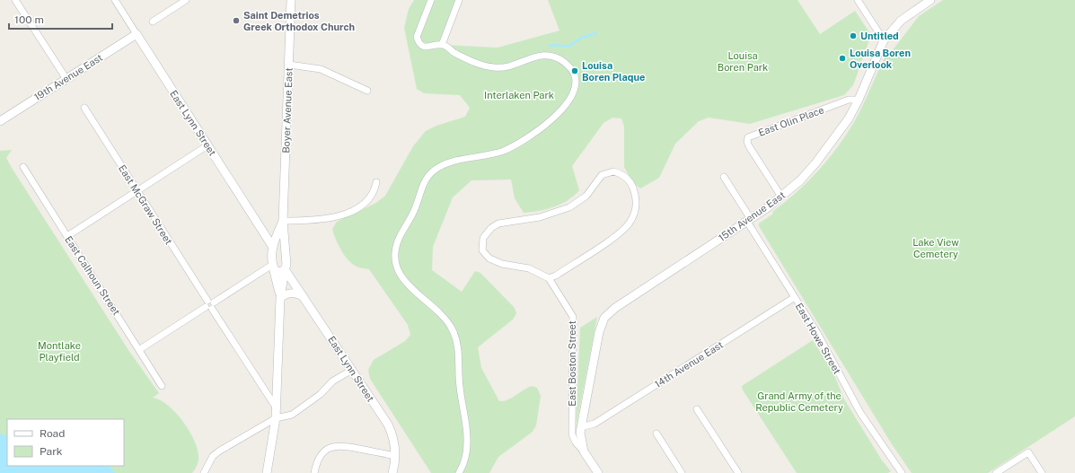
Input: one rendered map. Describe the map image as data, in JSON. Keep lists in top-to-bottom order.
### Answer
{
  "streets": {
    "street": [
      "19th Avenue East",
      "Boyer Avenue East",
      "East Olin Place",
      "East Lynn Street",
      "East McGraw Street",
      "15th Avenue East",
      "East Calhoun Street",
      "East Howe Street",
      "East Boston Street",
      "14th Avenue East"
    ]
  },
  "crossings": [
    ["19th Avenue East", "East Lynn Street"],
    ["Boyer Avenue East", "East Lynn Street"],
    ["East Olin Place", "15th Avenue East"],
    ["15th Avenue East", "East Howe Street"],
    ["15th Avenue East", "East Boston Street"],
    ["East Howe Street", "14th Avenue East"],
    ["East Boston Street", "14th Avenue East"]
  ],
  "parks": [
    "Louisa Boren Park",
    "Interlaken Park",
    "Lake View Cemetery",
    "Montlake Playfield",
    "Grand Army of the Republic Cemetery"
  ],
  "places": [
    "Saint Demetrios Greek Orthodox Church",
    "Untitled",
    "Louisa Boren Overlook",
    "Louisa Boren Plaque"
  ],
  "legend": ["Road", "Park"],
  "scale_bar": "100 m"
}
